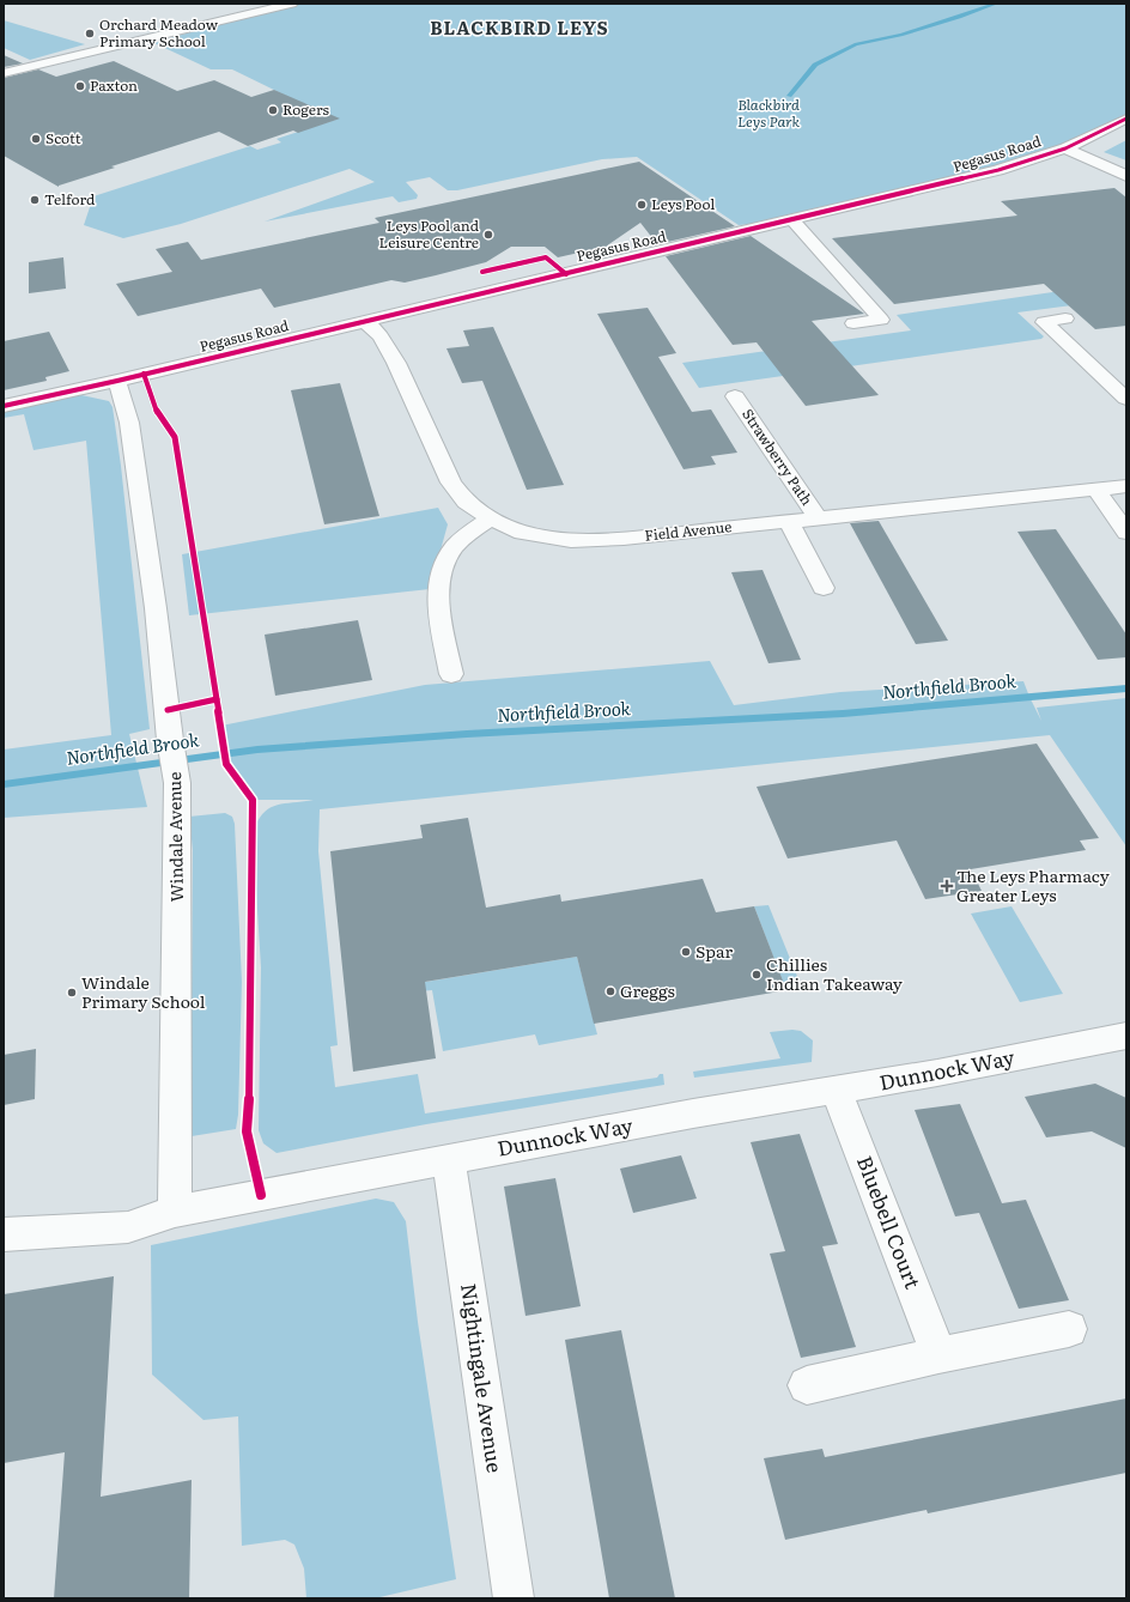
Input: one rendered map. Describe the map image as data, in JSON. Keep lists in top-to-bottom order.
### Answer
{
  "streets": {
    "street": [
      "Pegasus Road",
      "Strawberry Path",
      "Field Avenue",
      "Windale Avenue",
      "Dunnock Way",
      "Bluebell Court",
      "Nightingale Avenue"
    ]
  },
  "crossings": [
    ["Pegasus Road", "Field Avenue"],
    ["Pegasus Road", "Windale Avenue"],
    ["Strawberry Path", "Field Avenue"],
    ["Windale Avenue", "Dunnock Way"],
    ["Dunnock Way", "Bluebell Court"],
    ["Dunnock Way", "Nightingale Avenue"]
  ],
  "districts": ["BLACKBIRD LEYS"],
  "water": ["Northfield Brook"],
  "parks": ["Blackbird Leys Park"],
  "places": {
    "other": [
      "Orchard Meadow Primary School",
      "Paxton",
      "Rogers",
      "Scott",
      "Telford",
      "Leys Pool",
      "Leys Pool and Leisure Centre",
      "Spar",
      "Chillies Indian Takeaway",
      "Greggs",
      "Windale Primary School"
    ],
    "health": ["The Leys Pharmacy Greater Leys"]
  }
}
